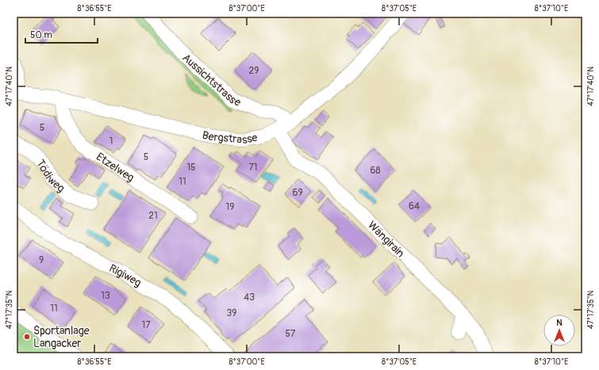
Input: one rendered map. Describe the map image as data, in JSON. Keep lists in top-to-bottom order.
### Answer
{
  "streets": {
    "street": [
      "Aussichtstrasse",
      "Bergstrasse",
      "Etzelweg",
      "Tödiweg",
      "Wängirain",
      "Rigiweg"
    ]
  },
  "crossings": [
    ["Aussichtstrasse", "Bergstrasse"],
    ["Bergstrasse", "Etzelweg"],
    ["Bergstrasse", "Wängirain"]
  ],
  "places": ["Sportanlage Langacker"],
  "house_numbers": [
    "29",
    "5",
    "1",
    "5",
    "15",
    "71",
    "68",
    "11",
    "69",
    "64",
    "19",
    "21",
    "9",
    "13",
    "43",
    "11",
    "39",
    "17",
    "57"
  ],
  "scale_bar": "50 m",
  "north": "top",
  "coordinates": [
    "8°36'55\"E",
    "8°37'00\"E",
    "8°37'05\"E",
    "8°37'10\"E",
    "47°17'40\"N",
    "47°17'35\"N"
  ]
}
